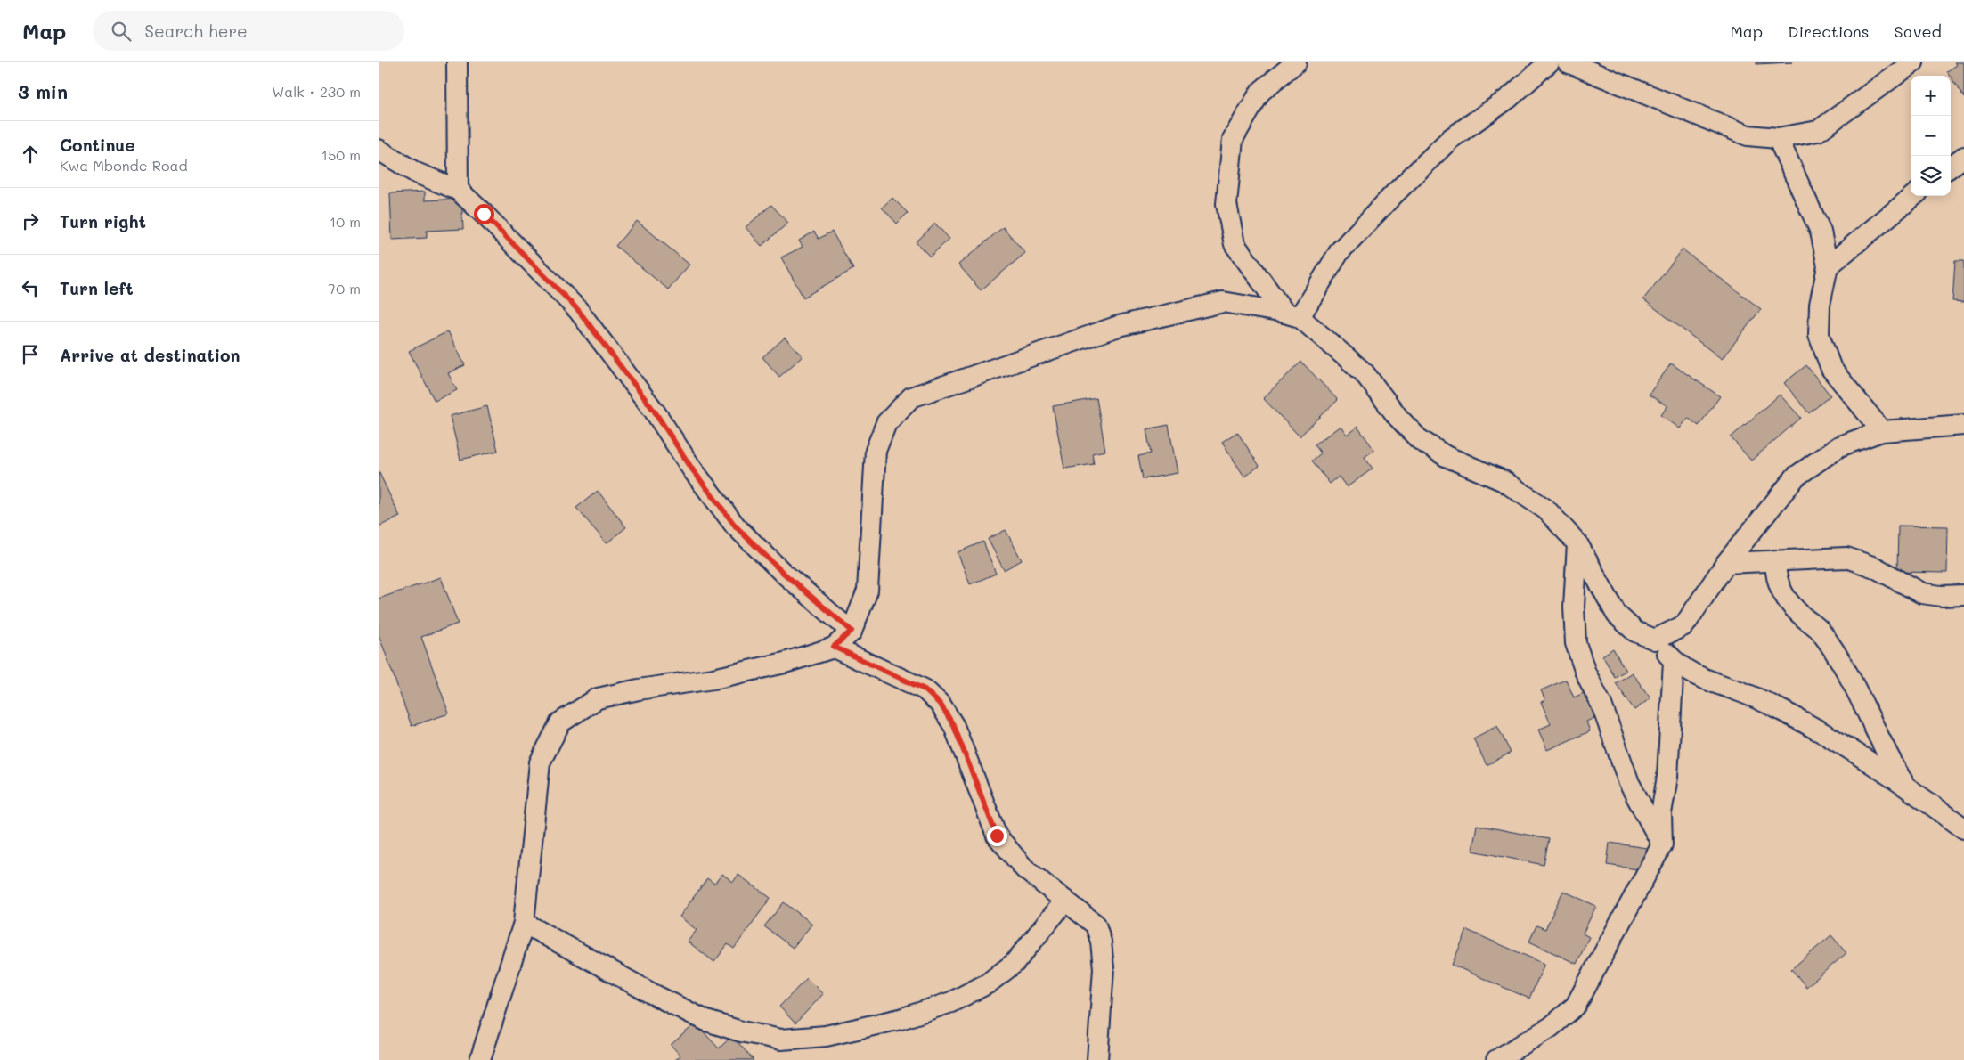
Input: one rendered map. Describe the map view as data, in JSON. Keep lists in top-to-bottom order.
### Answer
{
  "page": {
    "header": "Map",
    "search": "Search here",
    "nav": ["Map", "Directions", "Saved"],
    "heading": ["3 min", "Walk · 230 m"],
    "map_buttons": ["+", "−"],
    "list": [
      ["Continue", "Kwa Mbonde Road", "150 m"],
      ["Turn right", "10 m"],
      ["Turn left", "70 m"],
      "Arrive at destination"
    ]
  }
}
